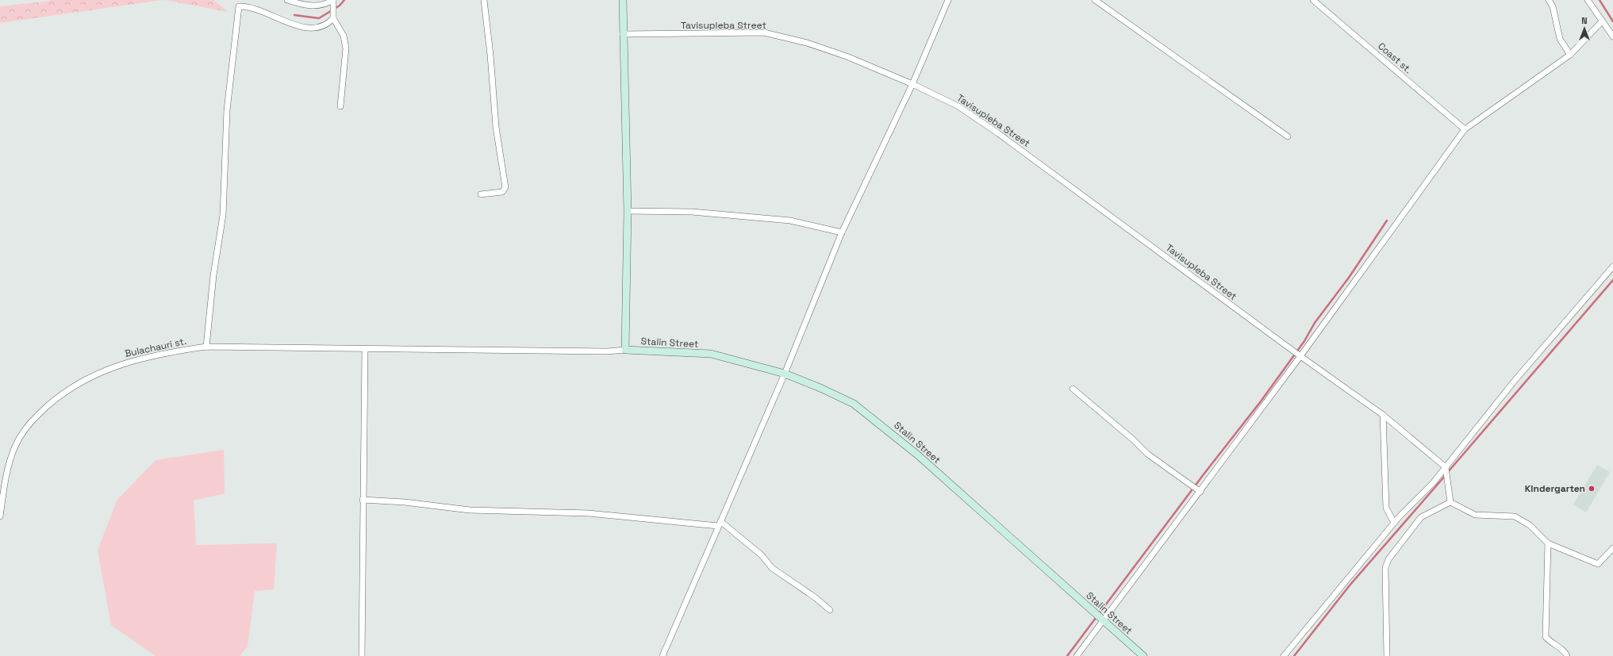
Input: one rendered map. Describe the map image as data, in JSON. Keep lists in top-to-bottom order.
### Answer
{
  "streets": {
    "street": [
      "Tavisupleba Street",
      "Coast st.",
      "Stalin Street",
      "Bulachauri st."
    ]
  },
  "crossings": [
    ["Stalin Street", "Bulachauri st."]
  ],
  "places": ["Kindergarten"],
  "north": "top"
}
